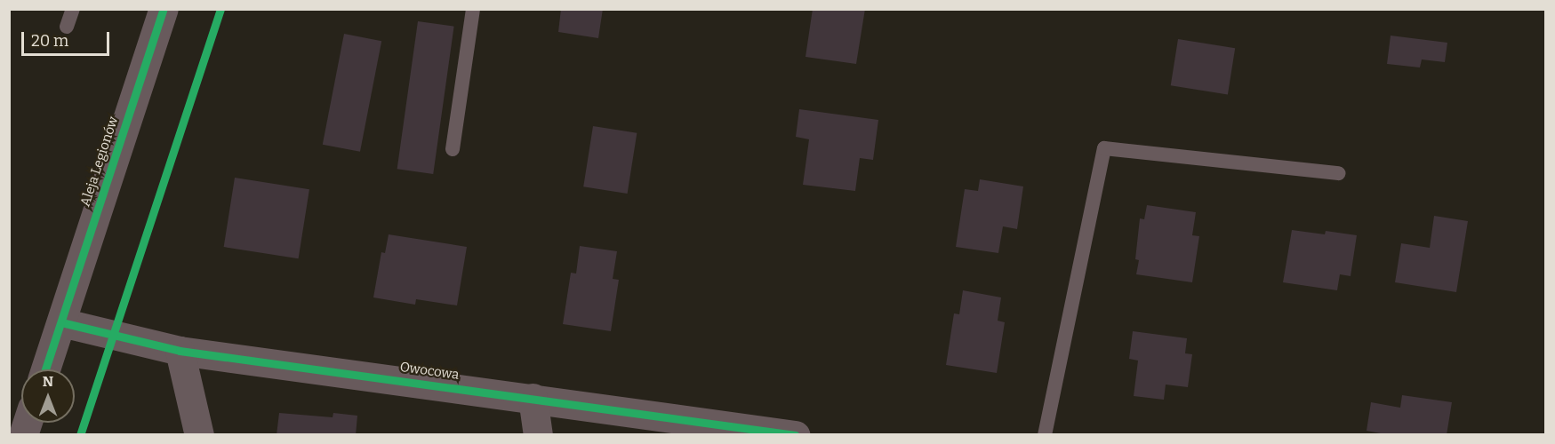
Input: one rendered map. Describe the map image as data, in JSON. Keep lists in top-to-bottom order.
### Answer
{
  "streets": {
    "street": ["Aleja Legionów", "Owocowa"]
  },
  "crossings": [
    ["Aleja Legionów", "Owocowa"]
  ],
  "scale_bar": "20 m",
  "north": "top"
}
